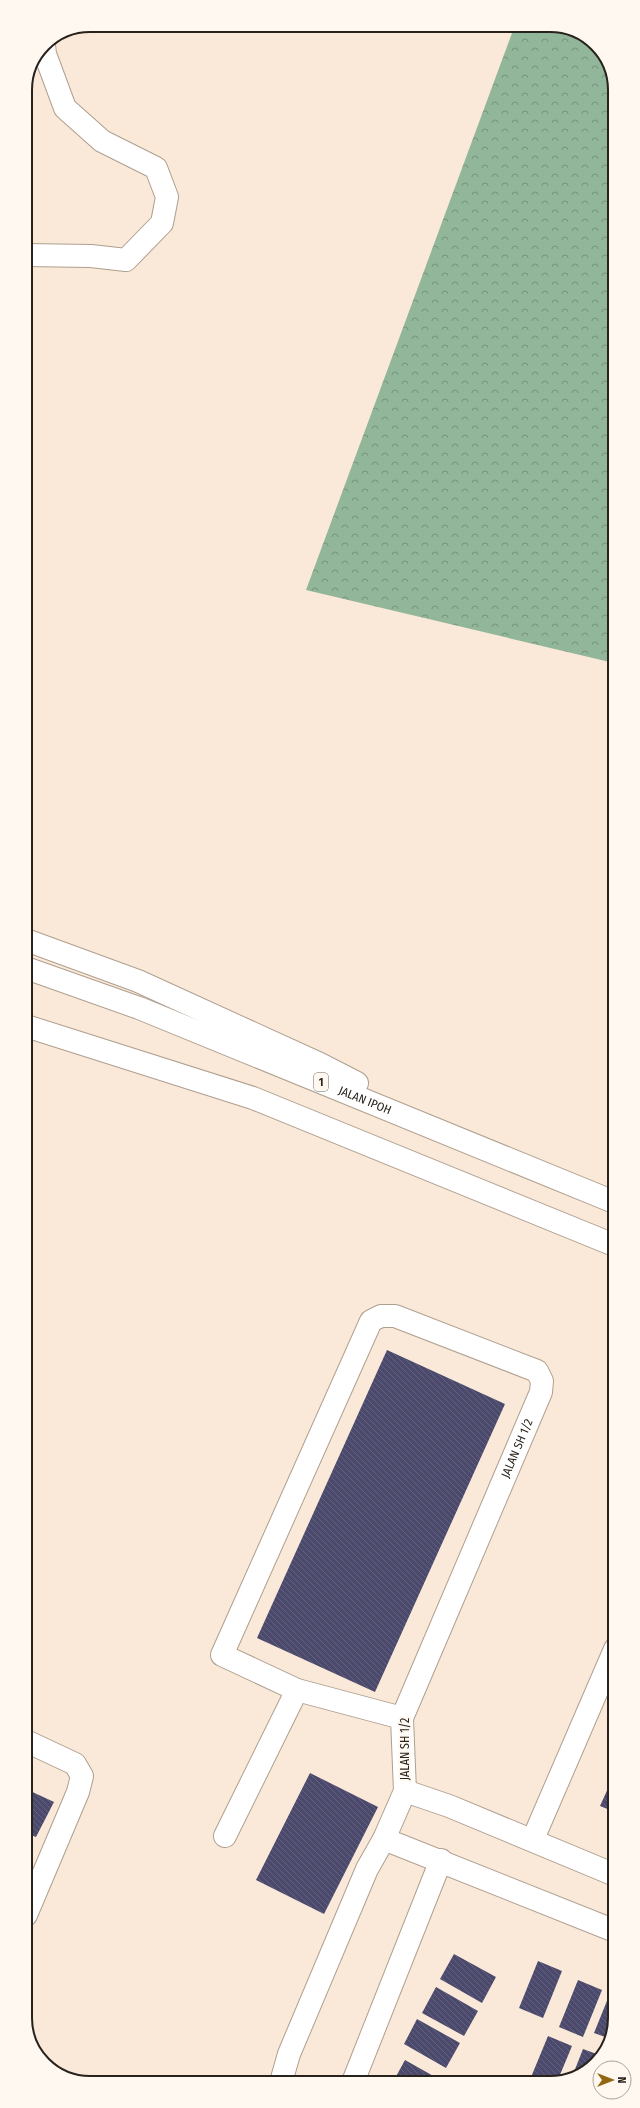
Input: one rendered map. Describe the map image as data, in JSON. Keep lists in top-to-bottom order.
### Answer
{
  "streets": {
    "main road": ["1", "JALAN IPOH", "JALAN SH 1/2"]
  },
  "north": "right"
}
